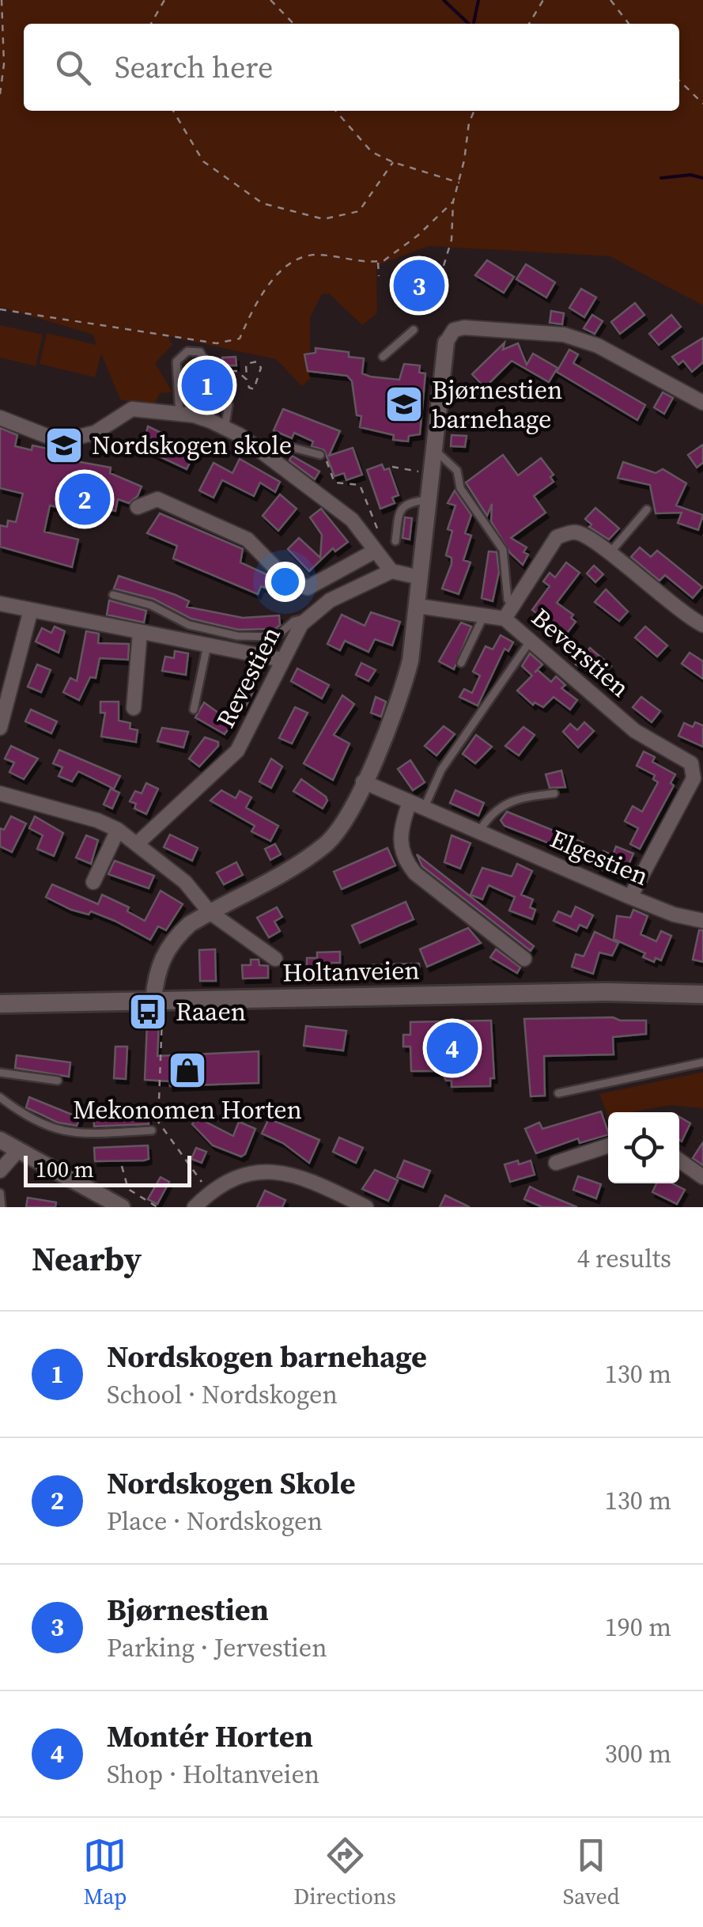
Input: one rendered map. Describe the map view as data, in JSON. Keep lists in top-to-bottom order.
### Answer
{
  "streets": {
    "main road": ["Holtanveien"],
    "street": ["Beverstien", "Revestien", "Elgestien"]
  },
  "crossings": [
    ["Beverstien", "Elgestien"]
  ],
  "places": {
    "school or university": ["Bjørnestien barnehage", "Nordskogen skole"],
    "bus stop": ["Raaen"],
    "shop": ["Mekonomen Horten"]
  },
  "scale_bar": "100 m",
  "page": {
    "search": "Search here",
    "pins": [
      "3",
      "1",
      "2",
      "4"
    ],
    "scale": "100 m",
    "heading": ["Nearby", "4 results"],
    "list": [
      {
        "mark": "1",
        "name": "Nordskogen barnehage",
        "note": "School · Nordskogen",
        "value": "130 m"
      },
      {
        "mark": "2",
        "name": "Nordskogen Skole",
        "note": "Place · Nordskogen",
        "value": "130 m"
      },
      {
        "mark": "3",
        "name": "Bjørnestien",
        "note": "Parking · Jervestien",
        "value": "190 m"
      },
      {
        "mark": "4",
        "name": "Montér Horten",
        "note": "Shop · Holtanveien",
        "value": "300 m"
      }
    ],
    "nav": ["Map", "Directions", "Saved"]
  }
}
